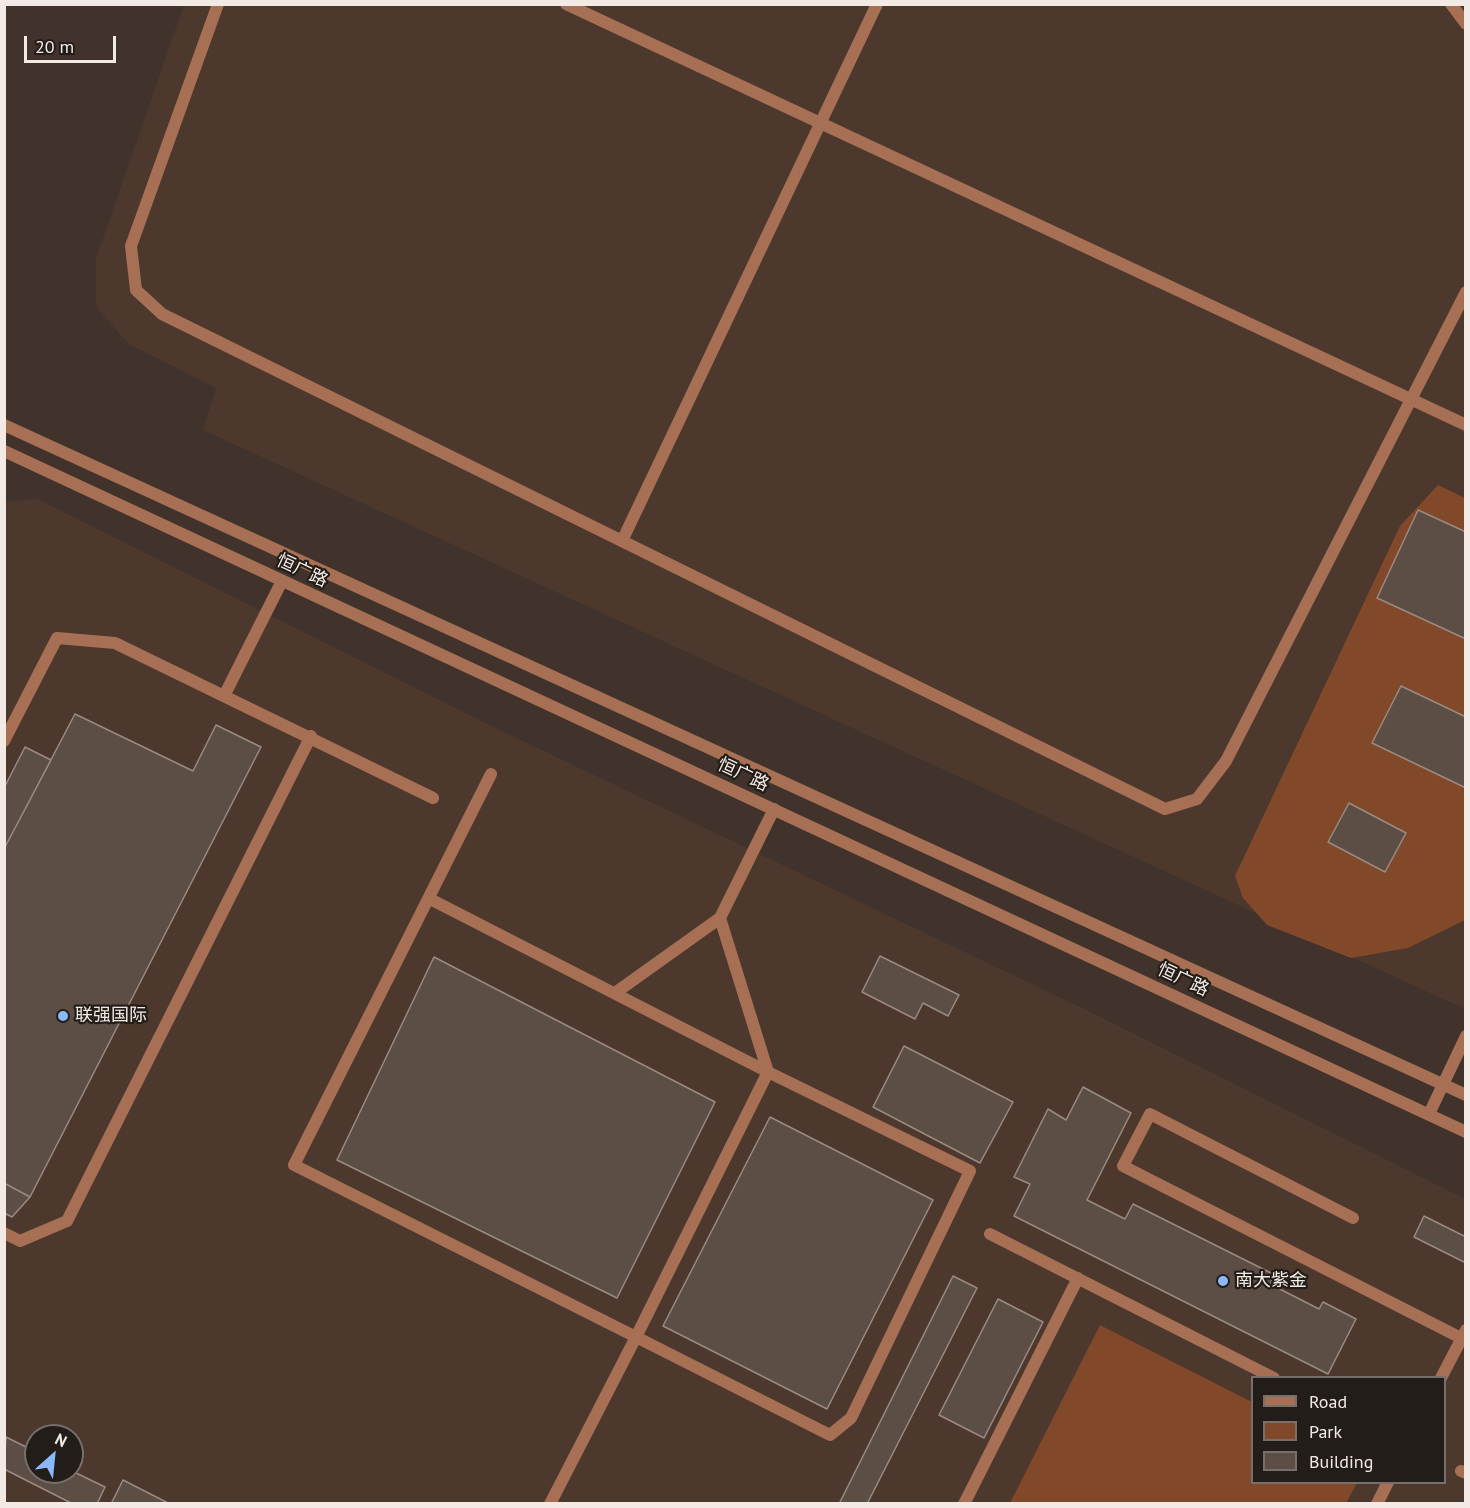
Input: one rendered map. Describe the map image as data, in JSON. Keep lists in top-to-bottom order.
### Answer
{
  "streets": {
    "street": ["恒广路"]
  },
  "places": ["联强国际", "南大紫金"],
  "legend": ["Road", "Park", "Building"],
  "scale_bar": "20 m",
  "north": "top right"
}
